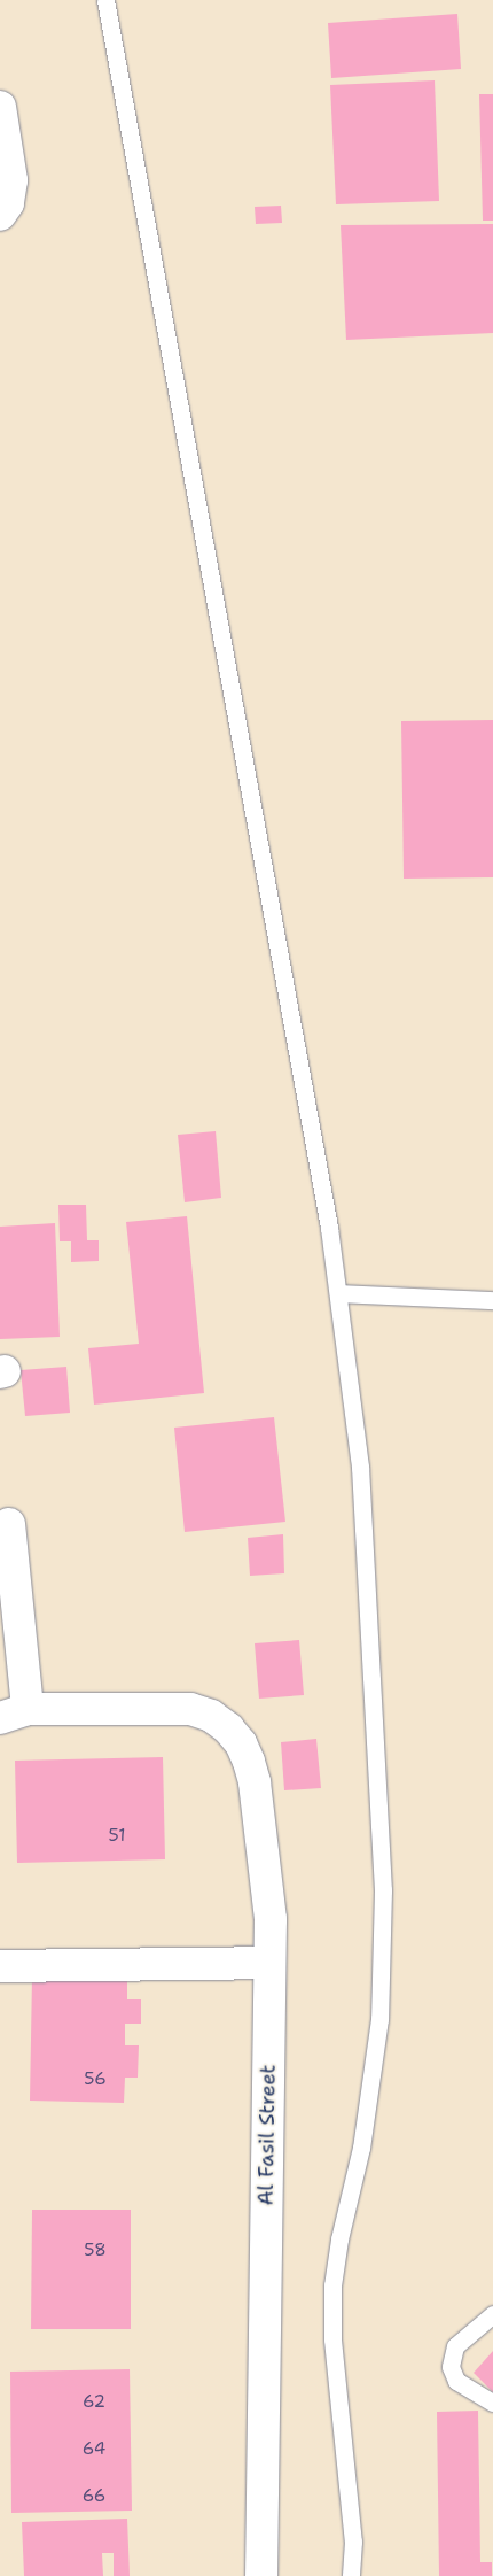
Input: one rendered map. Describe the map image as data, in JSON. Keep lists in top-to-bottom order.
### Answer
{
  "streets": {
    "street": ["Al Fasil Street"]
  },
  "house_numbers": [
    "51",
    "56",
    "58",
    "62",
    "64",
    "66"
  ]
}
